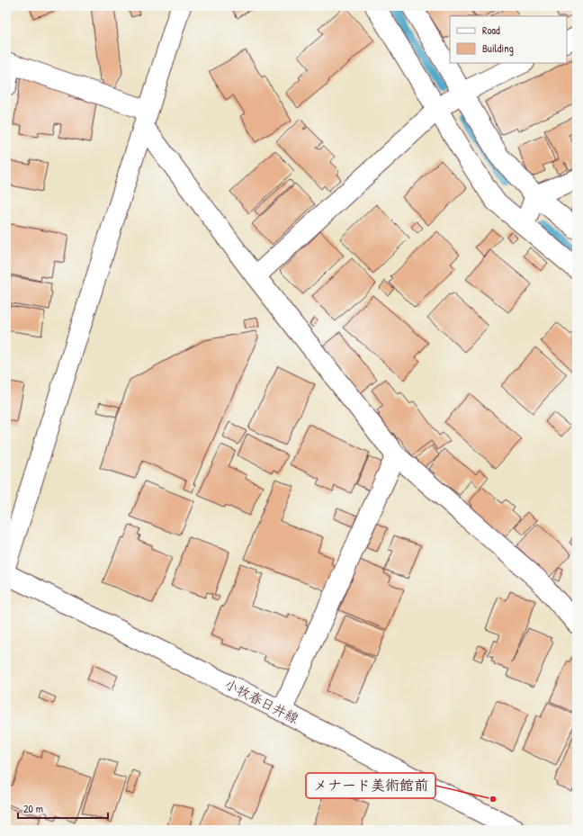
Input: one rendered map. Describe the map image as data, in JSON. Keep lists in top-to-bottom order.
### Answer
{
  "streets": {
    "street": ["小牧春日井線"]
  },
  "places": ["メナード美術館前"],
  "legend": ["Road", "Building"],
  "scale_bar": "20 m"
}
